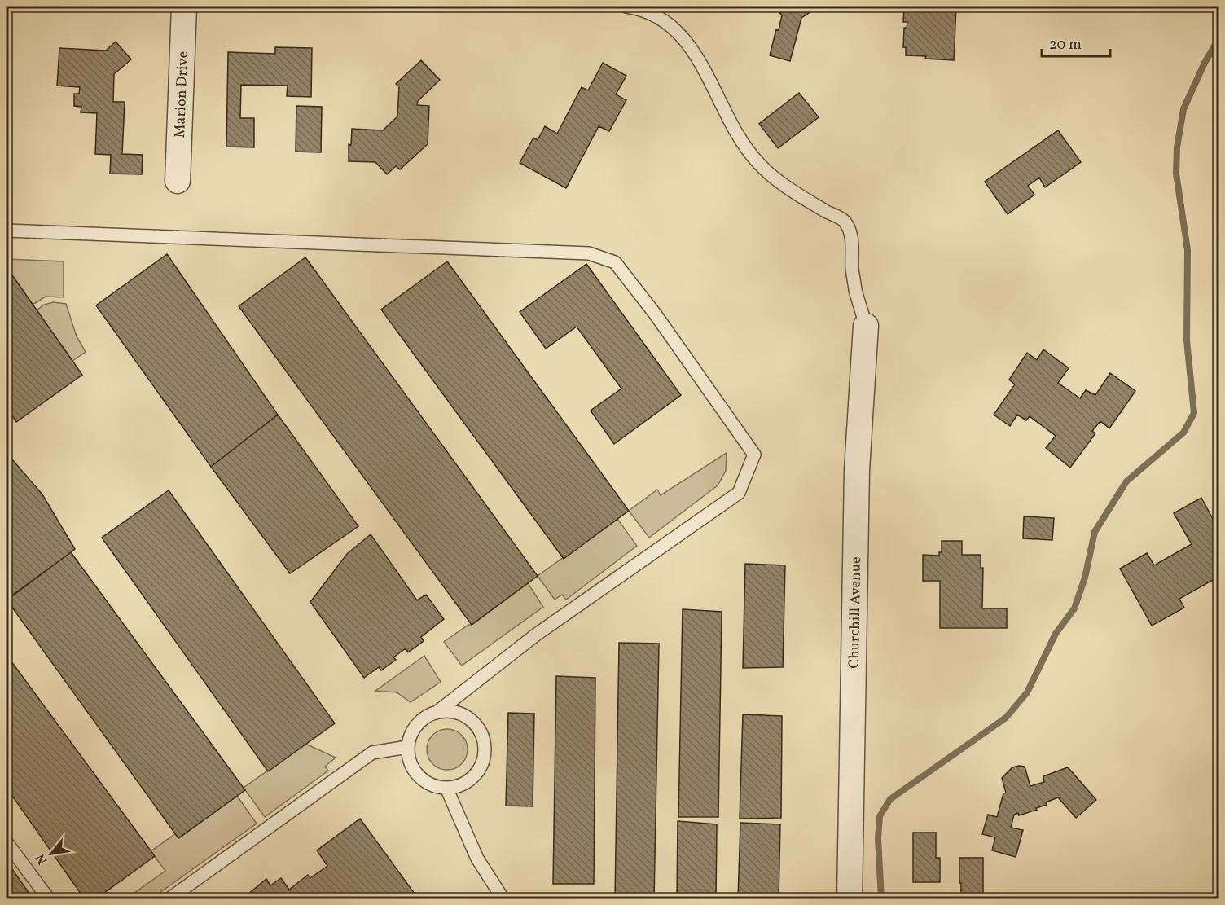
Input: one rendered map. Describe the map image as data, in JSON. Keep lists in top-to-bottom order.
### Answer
{
  "streets": {
    "street": ["Marion Drive", "Churchill Avenue"]
  },
  "scale_bar": "20 m",
  "north": "bottom left"
}
